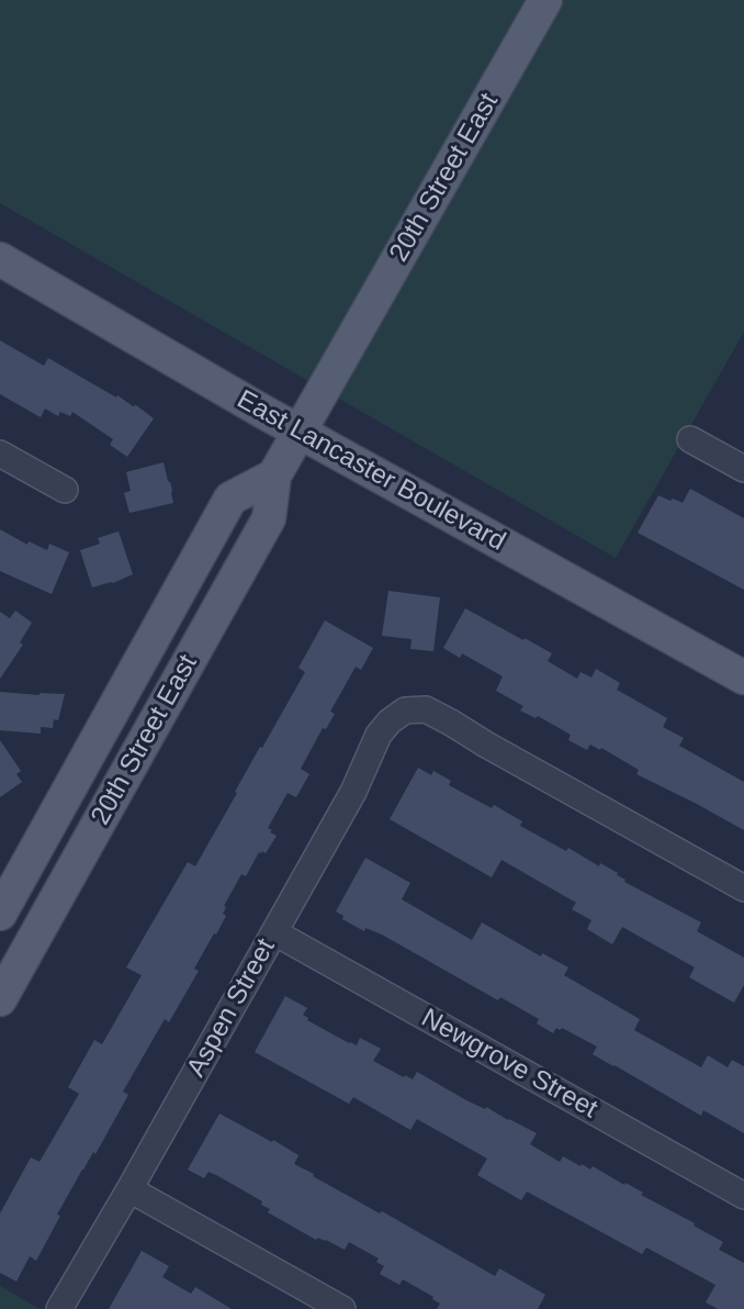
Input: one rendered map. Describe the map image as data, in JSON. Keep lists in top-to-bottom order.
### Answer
{
  "streets": {
    "main road": ["20th Street East", "East Lancaster Boulevard"],
    "street": ["Aspen Street", "Newgrove Street"]
  },
  "crossings": [
    ["20th Street East", "East Lancaster Boulevard"],
    ["Aspen Street", "Newgrove Street"]
  ]
}
